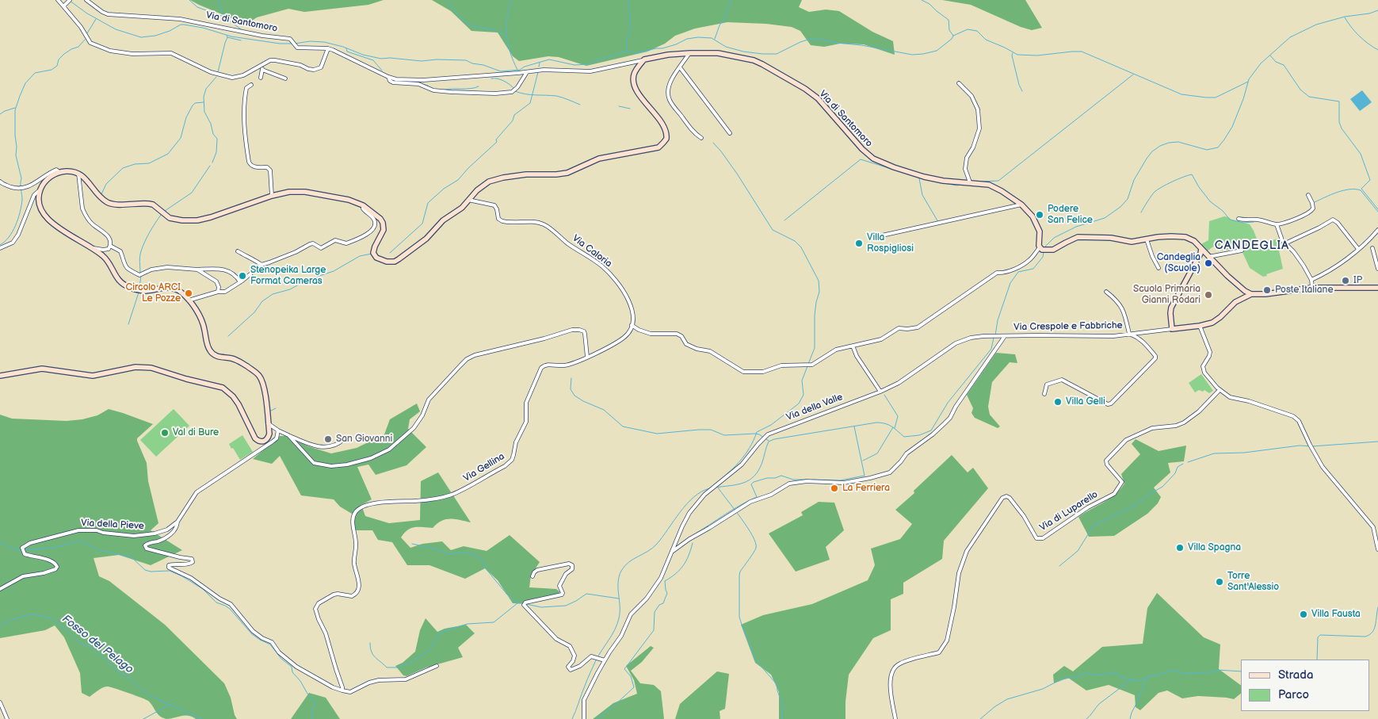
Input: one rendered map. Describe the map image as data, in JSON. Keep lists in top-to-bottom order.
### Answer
{
  "streets": {
    "main road": ["Via di Santomoro"],
    "street": [
      "Via Caloria",
      "Via Crespole e Fabbriche",
      "Via della Valle",
      "Via Gellina",
      "Via di Luparello",
      "Via della Pieve"
    ]
  },
  "crossings": [
    ["Via Crespole e Fabbriche", "Via della Valle"]
  ],
  "districts": ["CANDEGLIA"],
  "water": ["Fosso del Pelago"],
  "places": [
    "Podere San Felice",
    "Villa Rospigliosi",
    "Candeglia (Scuole)",
    "Stenopeika Large Format Cameras",
    "IP",
    "Poste Italiane",
    "Circolo ARCI Le Pozze",
    "Scuola Primaria Gianni Rodari",
    "Villa Gelli",
    "Val di Bure",
    "San Giovanni",
    "La Ferriera",
    "Villa Spagna",
    "Torre Sant'Alessio",
    "Villa Fausta"
  ],
  "legend": ["Strada", "Parco"]
}
